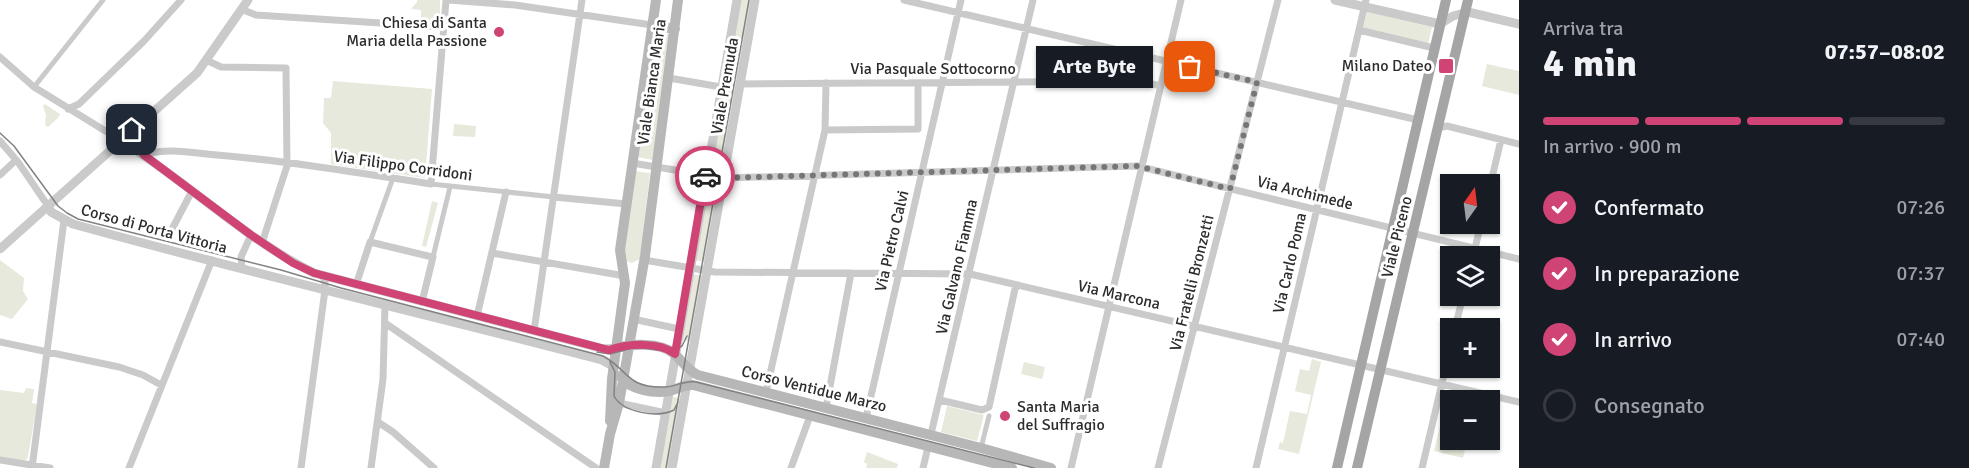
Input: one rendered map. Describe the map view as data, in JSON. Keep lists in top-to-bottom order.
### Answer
{
  "streets": {
    "main road": ["Viale Bianca Maria", "Viale Piceno", "Corso Ventidue Marzo"],
    "street": [
      "Via Pasquale Sottocorno",
      "Viale Premuda",
      "Via Filippo Corridoni",
      "Via Archimede",
      "Corso di Porta Vittoria",
      "Via Pietro Calvi",
      "Via Carlo Poma",
      "Via Galvano Fiamma",
      "Via Fratelli Bronzetti",
      "Via Marcona"
    ]
  },
  "crossings": [
    ["Via Pasquale Sottocorno", "Viale Premuda"],
    ["Via Pasquale Sottocorno", "Via Pietro Calvi"],
    ["Via Pasquale Sottocorno", "Via Galvano Fiamma"],
    ["Viale Bianca Maria", "Via Filippo Corridoni"],
    ["Viale Bianca Maria", "Via Marcona"],
    ["Viale Premuda", "Via Archimede"],
    ["Viale Premuda", "Via Marcona"],
    ["Viale Premuda", "Corso Ventidue Marzo"],
    ["Via Archimede", "Viale Piceno"],
    ["Via Archimede", "Via Pietro Calvi"],
    ["Via Archimede", "Via Carlo Poma"],
    ["Via Archimede", "Via Galvano Fiamma"],
    ["Via Archimede", "Via Fratelli Bronzetti"],
    ["Viale Piceno", "Via Marcona"],
    ["Via Pietro Calvi", "Via Marcona"],
    ["Via Pietro Calvi", "Corso Ventidue Marzo"],
    ["Via Carlo Poma", "Via Marcona"],
    ["Via Galvano Fiamma", "Via Marcona"],
    ["Via Galvano Fiamma", "Corso Ventidue Marzo"],
    ["Via Fratelli Bronzetti", "Via Marcona"]
  ],
  "places": {
    "other": ["Chiesa di Santa Maria della Passione", "Arte Byte", "Santa Maria del Suffragio"],
    "transit": ["Milano Dateo"]
  },
  "north": "top",
  "page": {
    "heading": ["4 min", "Arriva tra", "07:57–08:02"],
    "bubble": "Arte Byte",
    "bar": "In arrivo · 900 m",
    "map_buttons": ["+", "−"],
    "list": [
      ["Confermato", "07:26"],
      ["In preparazione", "07:37"],
      ["In arrivo", "07:40"],
      "Consegnato"
    ]
  }
}
